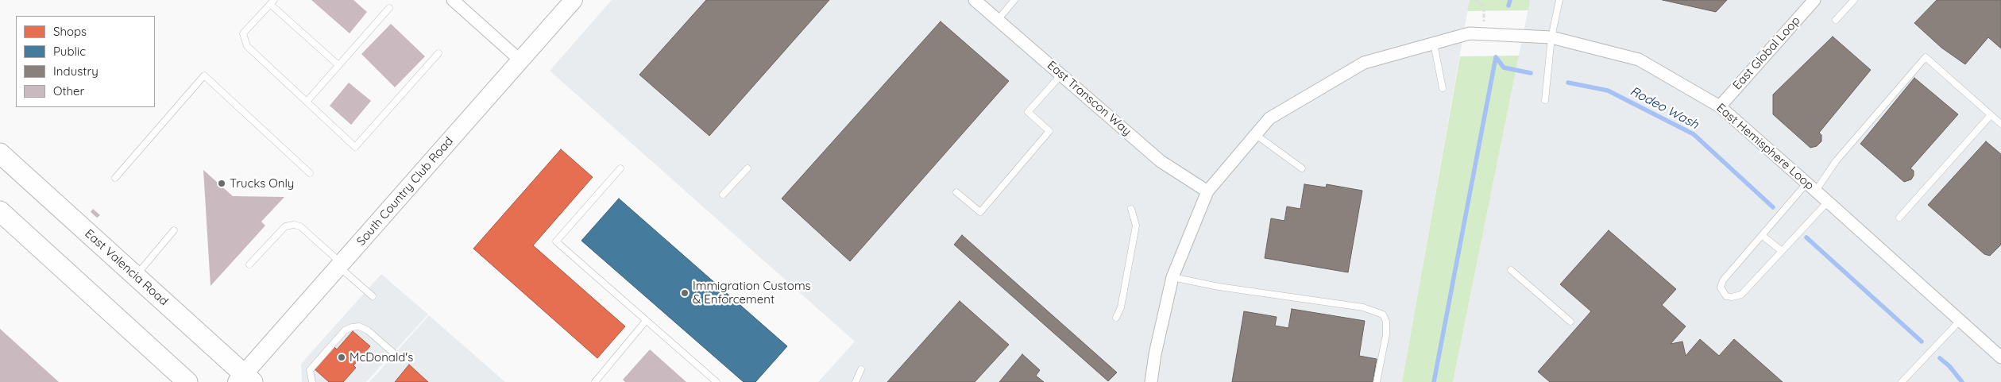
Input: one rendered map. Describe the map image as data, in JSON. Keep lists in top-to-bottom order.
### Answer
{
  "streets": {
    "main road": ["East Valencia Road"],
    "street": [
      "East Global Loop",
      "East Transcon Way",
      "East Hemisphere Loop",
      "South Country Club Road"
    ]
  },
  "crossings": [
    ["East Global Loop", "East Hemisphere Loop"],
    ["East Transcon Way", "East Hemisphere Loop"],
    ["South Country Club Road", "East Valencia Road"]
  ],
  "water": ["Rodeo Wash"],
  "places": ["Trucks Only", "Immigration Customs & Enforcement", "McDonald's"],
  "legend": [
    "Shops",
    "Public",
    "Industry",
    "Other"
  ]
}
